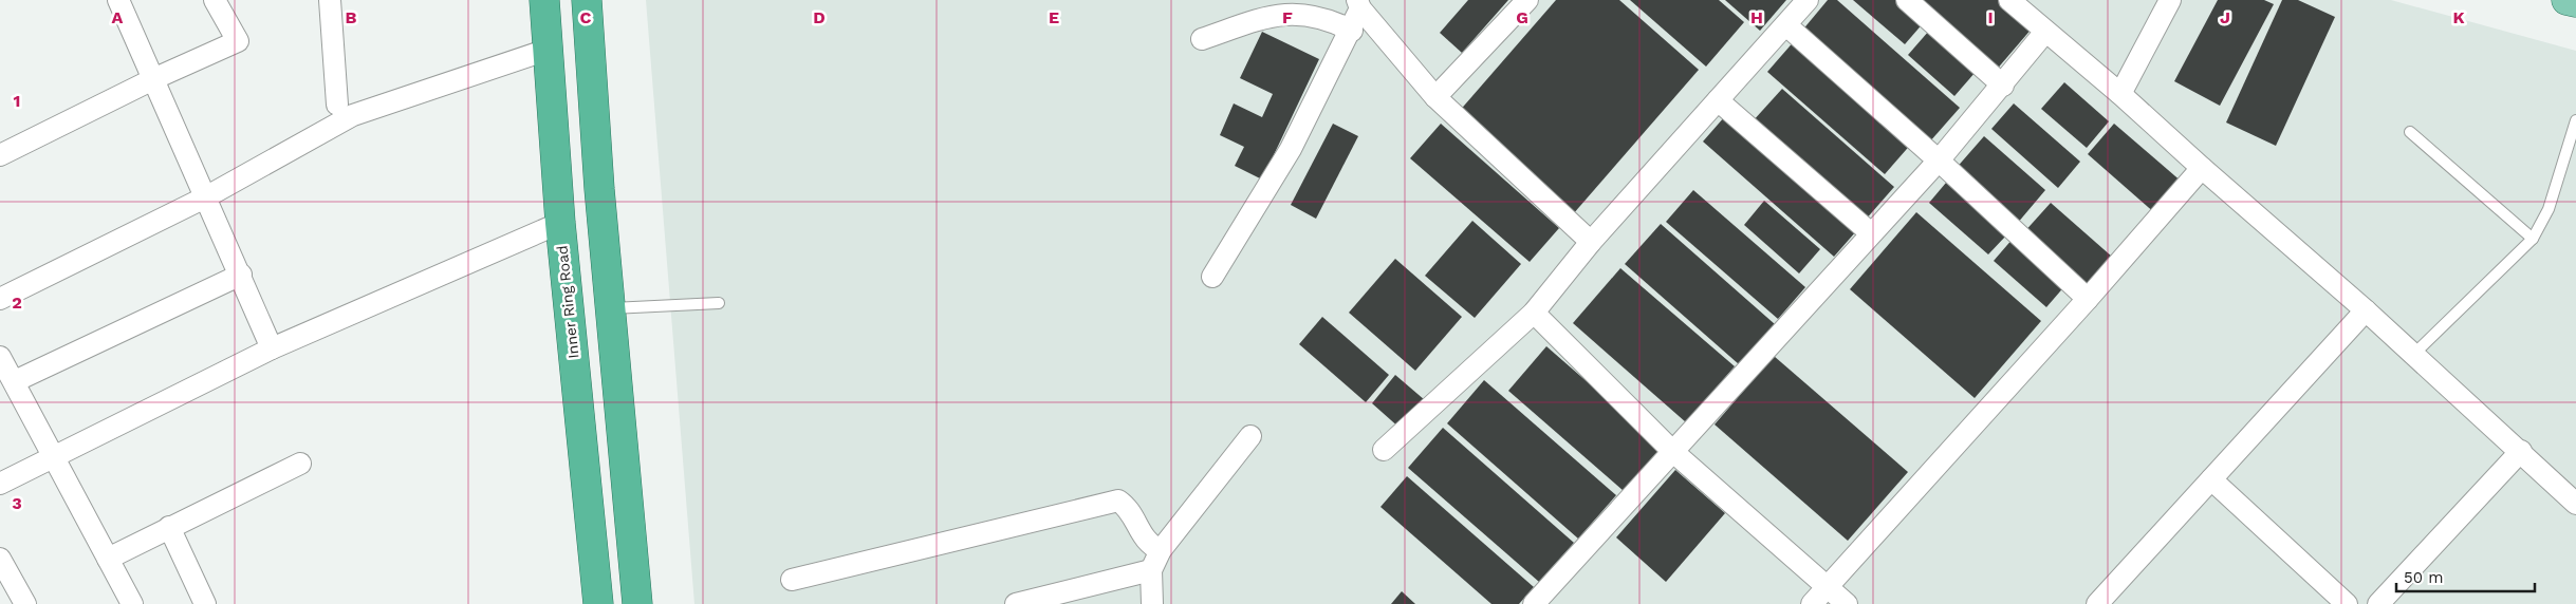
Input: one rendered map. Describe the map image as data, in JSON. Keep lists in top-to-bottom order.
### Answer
{
  "streets": {
    "highway": ["Inner Ring Road"]
  },
  "scale_bar": "50 m",
  "grid": {
    "columns": [
      "A",
      "B",
      "C",
      "D",
      "E",
      "F",
      "G",
      "H",
      "I",
      "J",
      "K"
    ],
    "rows": ["1", "2", "3"]
  }
}
